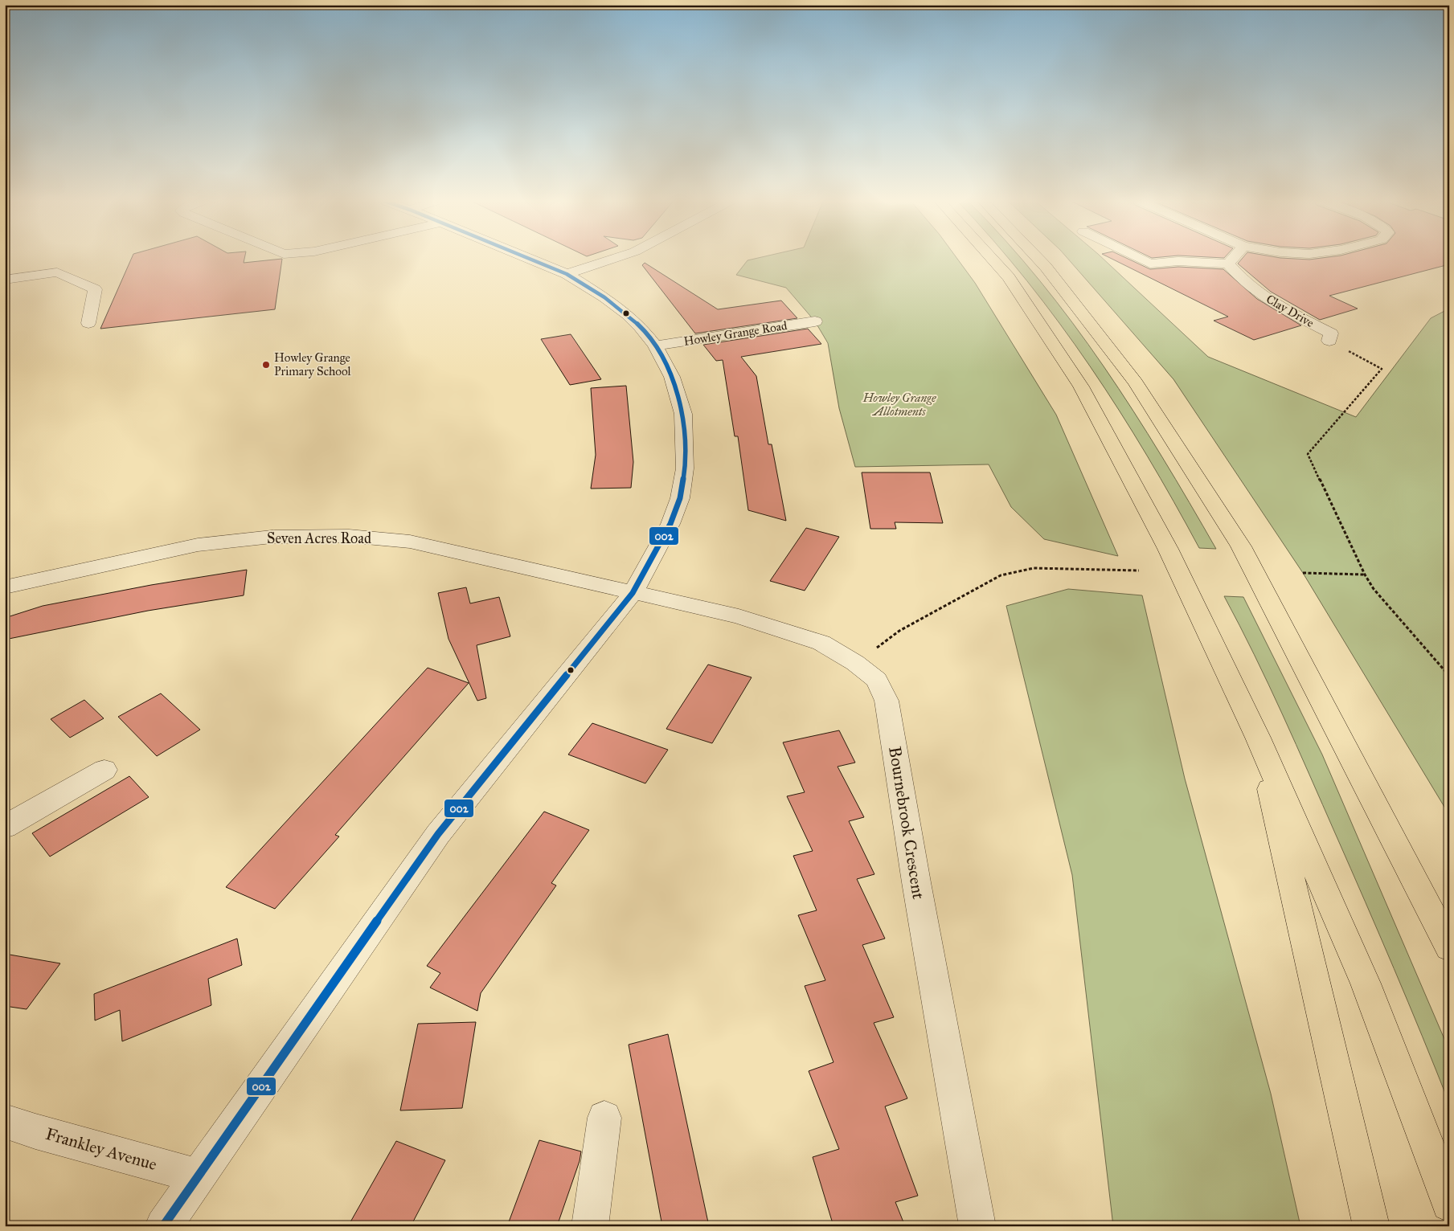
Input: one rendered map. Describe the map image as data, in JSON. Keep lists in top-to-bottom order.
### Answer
{
  "streets": {
    "street": [
      "Clay Drive",
      "Howley Grange Road",
      "Seven Acres Road",
      "Bournebrook Crescent",
      "Frankley Avenue"
    ]
  },
  "crossings": [
    ["Seven Acres Road", "Bournebrook Crescent"]
  ],
  "parks": ["Howley Grange Allotments"],
  "places": ["Howley Grange Primary School"],
  "lines": ["transit line 002"]
}
